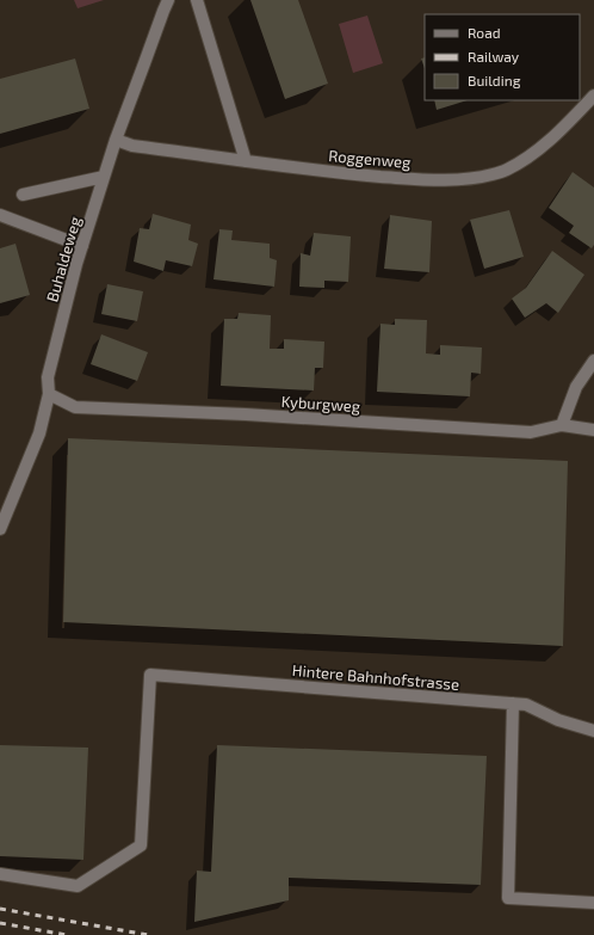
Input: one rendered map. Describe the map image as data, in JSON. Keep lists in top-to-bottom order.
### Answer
{
  "streets": {
    "street": [
      "Roggenweg",
      "Buhaldeweg",
      "Kyburgweg",
      "Hintere Bahnhofstrasse"
    ]
  },
  "crossings": [
    ["Roggenweg", "Buhaldeweg"],
    ["Buhaldeweg", "Kyburgweg"]
  ],
  "legend": ["Road", "Railway", "Building"]
}
